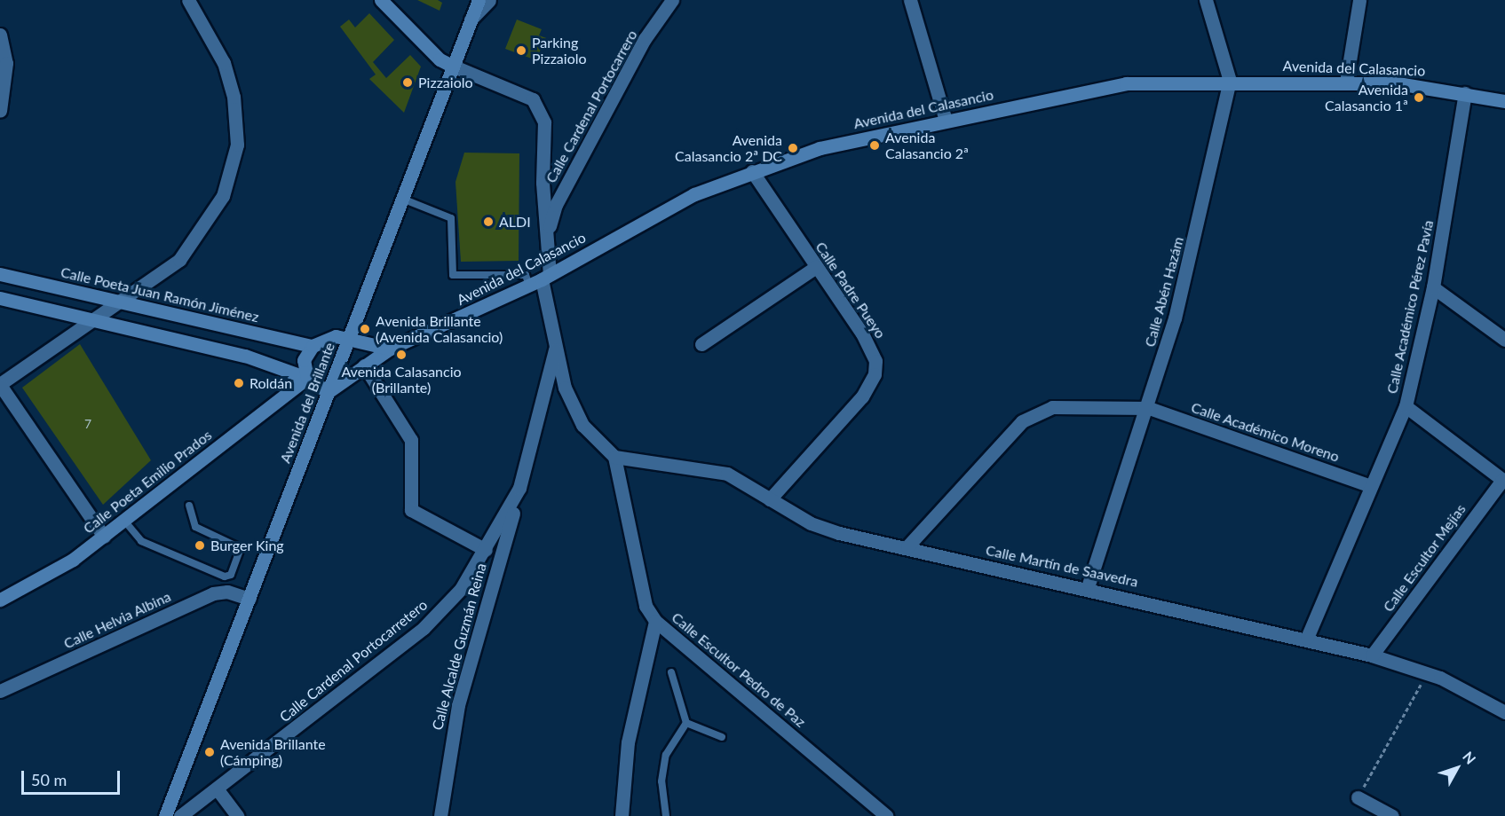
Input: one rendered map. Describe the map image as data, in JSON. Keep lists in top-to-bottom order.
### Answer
{
  "streets": {
    "street": [
      "Avenida del Calasancio",
      "Calle Cardenal Portocarrero",
      "Calle Padre Pueyo",
      "Calle Abén Hazám",
      "Calle Poeta Juan Ramón Jiménez",
      "Calle Académico Pérez Pavía",
      "Avenida del Brillante",
      "Calle Académico Moreno",
      "Calle Poeta Emilio Prados",
      "Calle Escultor Mejías",
      "Calle Martín de Saavedra",
      "Calle Helvia Albina",
      "Calle Alcalde Guzmán Reina",
      "Calle Cardenal Portocarretero",
      "Calle Escultor Pedro de Paz"
    ]
  },
  "crossings": [
    ["Avenida del Calasancio", "Calle Cardenal Portocarrero"],
    ["Avenida del Calasancio", "Calle Padre Pueyo"],
    ["Avenida del Calasancio", "Calle Abén Hazám"],
    ["Avenida del Calasancio", "Calle Académico Pérez Pavía"],
    ["Avenida del Calasancio", "Avenida del Brillante"],
    ["Avenida del Calasancio", "Calle Escultor Pedro de Paz"],
    ["Calle Cardenal Portocarrero", "Avenida del Brillante"],
    ["Calle Cardenal Portocarrero", "Calle Escultor Pedro de Paz"],
    ["Calle Padre Pueyo", "Calle Martín de Saavedra"],
    ["Calle Abén Hazám", "Calle Académico Moreno"],
    ["Calle Abén Hazám", "Calle Martín de Saavedra"],
    ["Calle Académico Pérez Pavía", "Calle Académico Moreno"],
    ["Calle Académico Pérez Pavía", "Calle Martín de Saavedra"],
    ["Avenida del Brillante", "Calle Helvia Albina"],
    ["Calle Académico Moreno", "Calle Martín de Saavedra"],
    ["Calle Escultor Mejías", "Calle Martín de Saavedra"],
    ["Calle Martín de Saavedra", "Calle Escultor Pedro de Paz"],
    ["Calle Alcalde Guzmán Reina", "Calle Cardenal Portocarretero"],
    ["Calle Cardenal Portocarretero", "Calle Escultor Pedro de Paz"]
  ],
  "places": [
    "Parking Pizzaiolo",
    "Pizzaiolo",
    "Avenida Calasancio 1ª",
    "Avenida Calasancio 2ª",
    "Avenida Calasancio 2ª DC",
    "ALDI",
    "Avenida Brillante (Avenida Calasancio)",
    "Avenida Calasancio (Brillante)",
    "Roldán",
    "Burger King",
    "Avenida Brillante (Cámping)"
  ],
  "house_numbers": ["7"],
  "scale_bar": "50 m",
  "north": "top right"
}
